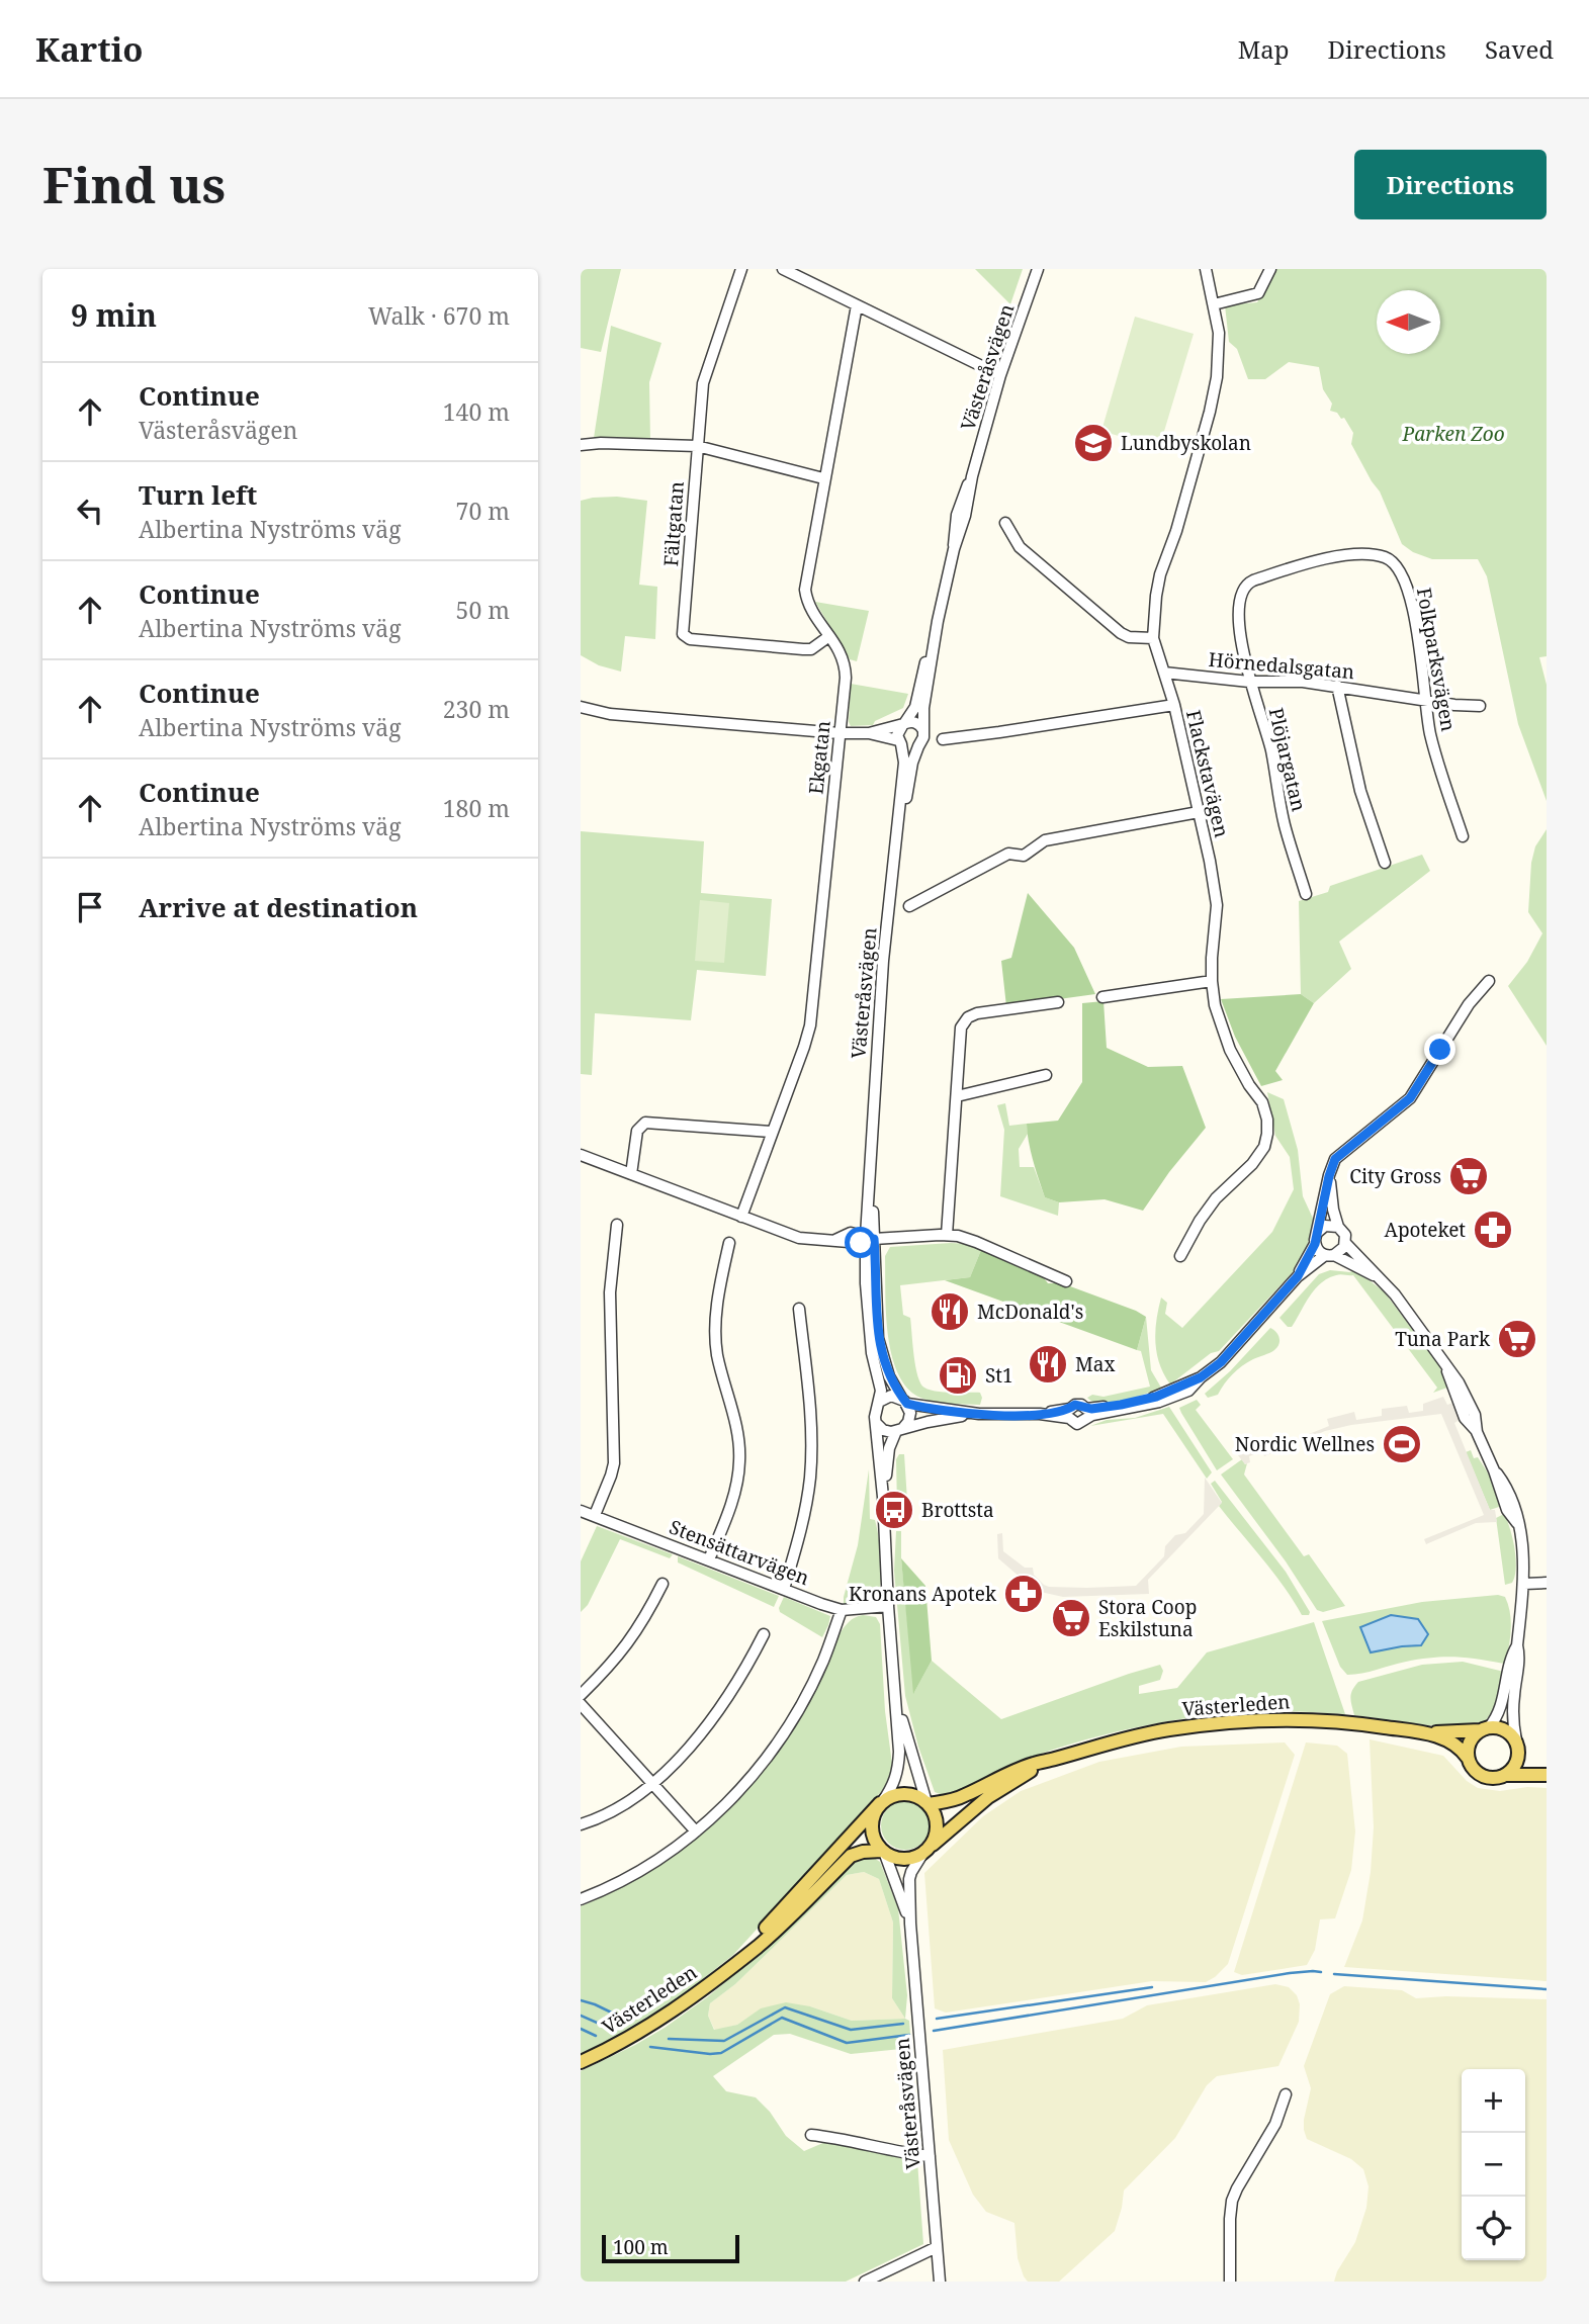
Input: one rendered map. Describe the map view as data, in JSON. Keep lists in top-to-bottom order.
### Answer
{
  "streets": {
    "main road": ["Västerleden"],
    "street": [
      "Västeråsvägen",
      "Fältgatan",
      "Folkparksvägen",
      "Hörnedalsgatan",
      "Ekgatan",
      "Plöjargatan",
      "Flackstavägen",
      "Stensättarvägen"
    ]
  },
  "crossings": [
    ["Västeråsvägen", "Västerleden"],
    ["Fältgatan", "Ekgatan"],
    ["Folkparksvägen", "Hörnedalsgatan"],
    ["Folkparksvägen", "Plöjargatan"],
    ["Hörnedalsgatan", "Plöjargatan"],
    ["Hörnedalsgatan", "Flackstavägen"]
  ],
  "parks": ["Parken Zoo"],
  "places": {
    "school or university": ["Lundbyskolan"],
    "supermarket": ["City Gross", "Tuna Park", "Stora Coop Eskilstuna"],
    "pharmacy": ["Apoteket", "Kronans Apotek"],
    "restaurant": ["McDonald's", "Max"],
    "fuel station": ["St1"],
    "sports": ["Nordic Wellnes"],
    "bus stop": ["Brottsta"]
  },
  "scale_bar": "100 m",
  "north": "left",
  "page": {
    "header": "Kartio",
    "nav": ["Map", "Directions", "Saved"],
    "buttons": "Directions",
    "title": "Find us",
    "heading": ["9 min", "Walk · 670 m"],
    "list": [
      ["Continue", "Västeråsvägen", "140 m"],
      ["Turn left", "Albertina Nyströms väg", "70 m"],
      ["Continue", "Albertina Nyströms väg", "50 m"],
      ["Continue", "Albertina Nyströms väg", "230 m"],
      ["Continue", "Albertina Nyströms väg", "180 m"],
      "Arrive at destination"
    ],
    "map_buttons": ["+", "−"],
    "scale": "100 m"
  }
}
